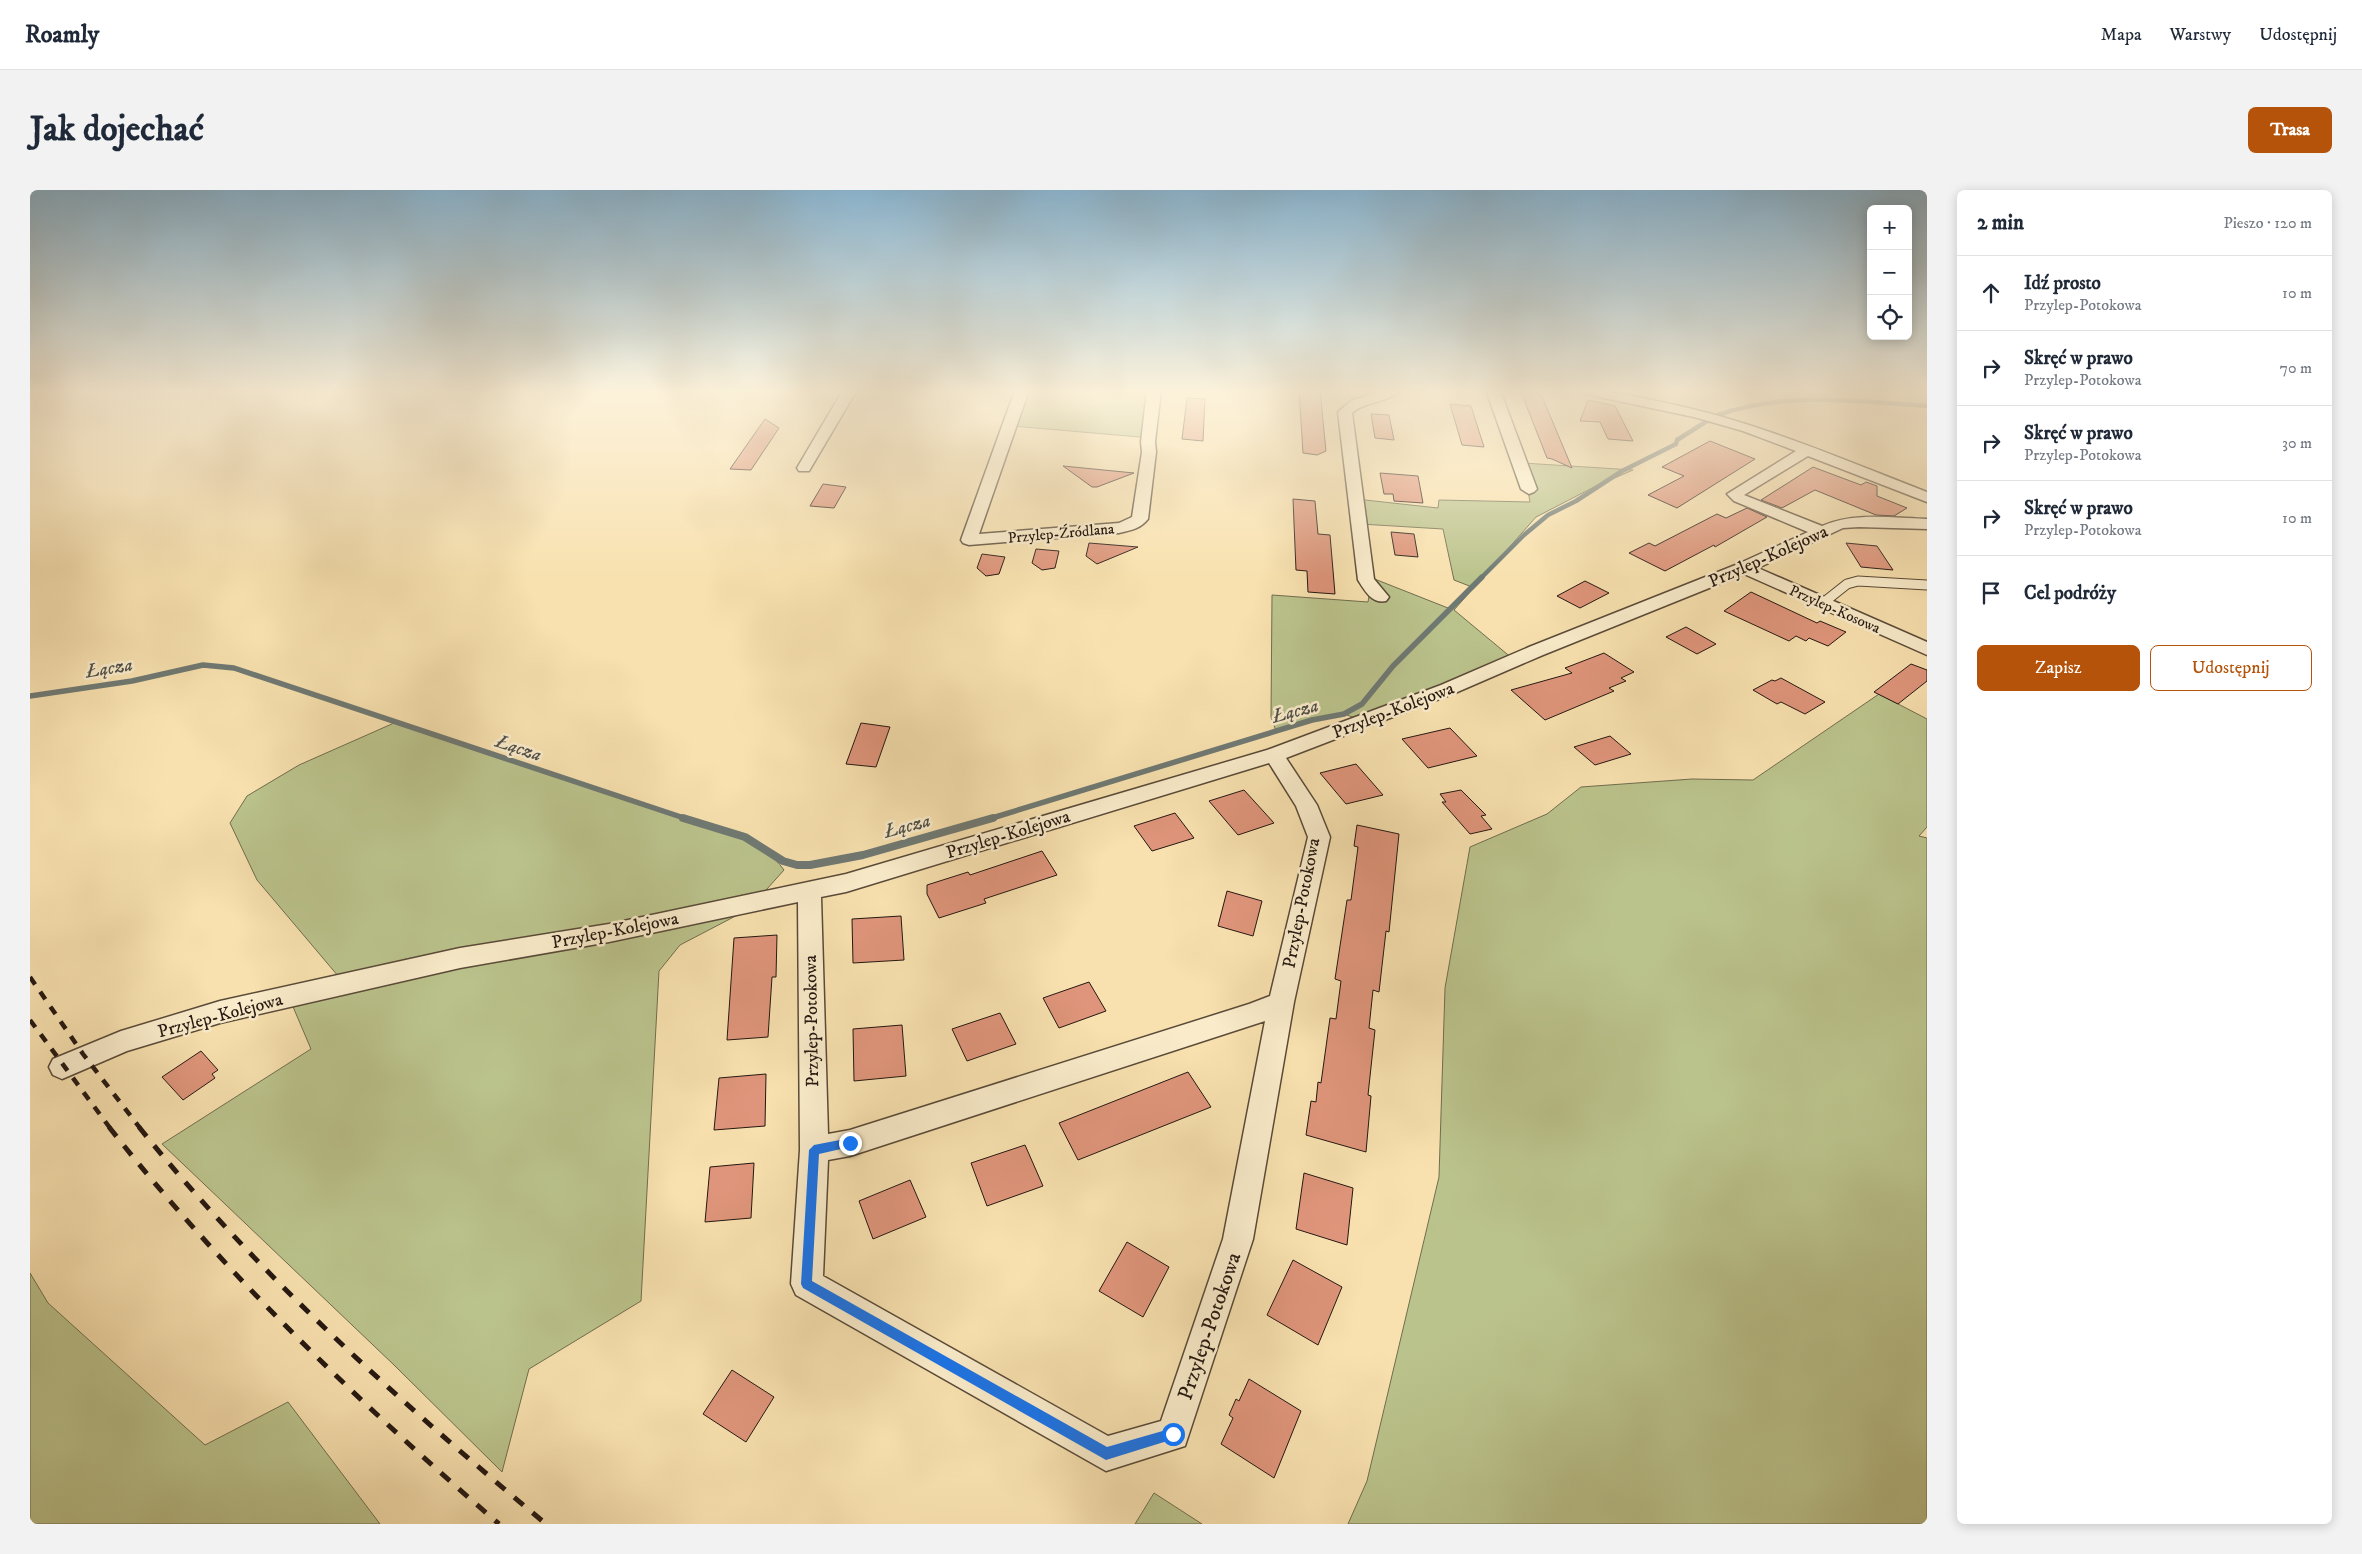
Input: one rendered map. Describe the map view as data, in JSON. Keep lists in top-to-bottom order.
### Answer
{
  "streets": {
    "street": [
      "Przylep-Źródlana",
      "Przylep-Kolejowa",
      "Przylep-Kosowa",
      "Przylep-Potokowa"
    ]
  },
  "crossings": [
    ["Przylep-Kolejowa", "Przylep-Kosowa"],
    ["Przylep-Kolejowa", "Przylep-Potokowa"]
  ],
  "water": ["Łącza"],
  "page": {
    "header": "Roamly",
    "nav": ["Mapa", "Warstwy", "Udostępnij"],
    "buttons": [
      "Trasa",
      ["Zapisz", "Udostępnij"]
    ],
    "title": "Jak dojechać",
    "heading": ["2 min", "Pieszo · 120 m"],
    "map_buttons": ["+", "−"],
    "list": [
      ["Idź prosto", "Przylep-Potokowa", "10 m"],
      ["Skręć w prawo", "Przylep-Potokowa", "70 m"],
      ["Skręć w prawo", "Przylep-Potokowa", "30 m"],
      ["Skręć w prawo", "Przylep-Potokowa", "10 m"],
      "Cel podróży"
    ]
  }
}
